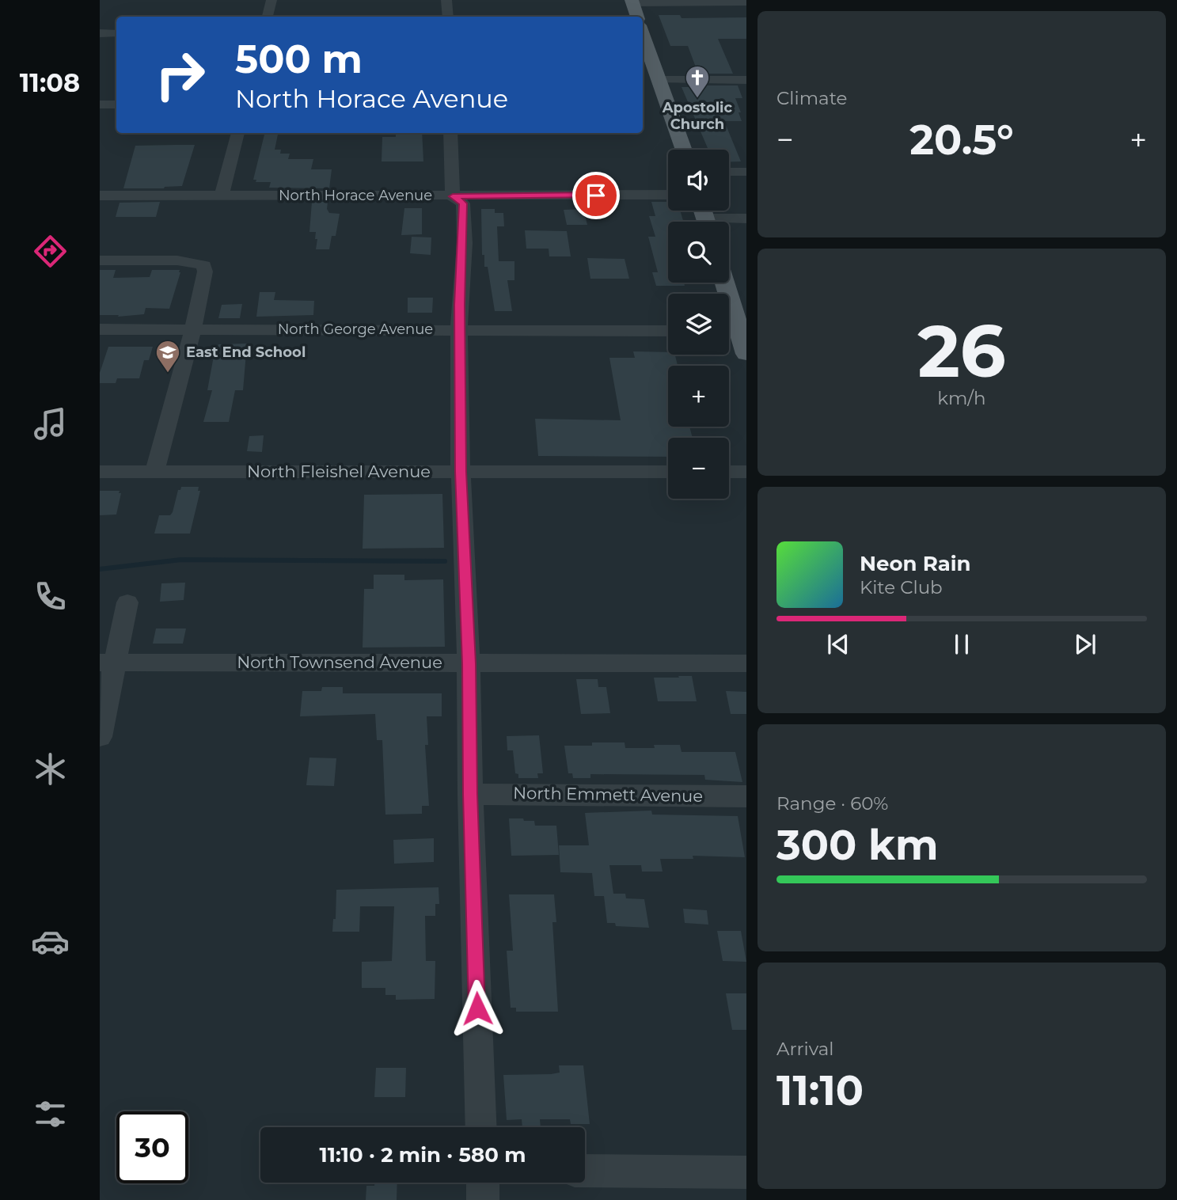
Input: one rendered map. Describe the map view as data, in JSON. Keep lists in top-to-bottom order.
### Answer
{
  "streets": {
    "street": [
      "North Horace Avenue",
      "North George Avenue",
      "North Fleishel Avenue",
      "North Townsend Avenue",
      "North Emmett Avenue"
    ]
  },
  "places": {
    "church": ["Apostolic Church"],
    "school or university": ["East End School"]
  },
  "page": {
    "tabs": "11:08",
    "tile": [
      "Climate",
      ["26", "km/h"],
      ["Range · 60%", "300 km"],
      ["Arrival", "11:10"]
    ],
    "turn": ["500 m", "North Horace Avenue"],
    "heat": ["−", "20.5°", "+"],
    "map_buttons": ["+", "−"],
    "song": ["Neon Rain", "Kite Club"],
    "limit": "30",
    "trip": "11:10 · 2 min · 580 m"
  }
}
